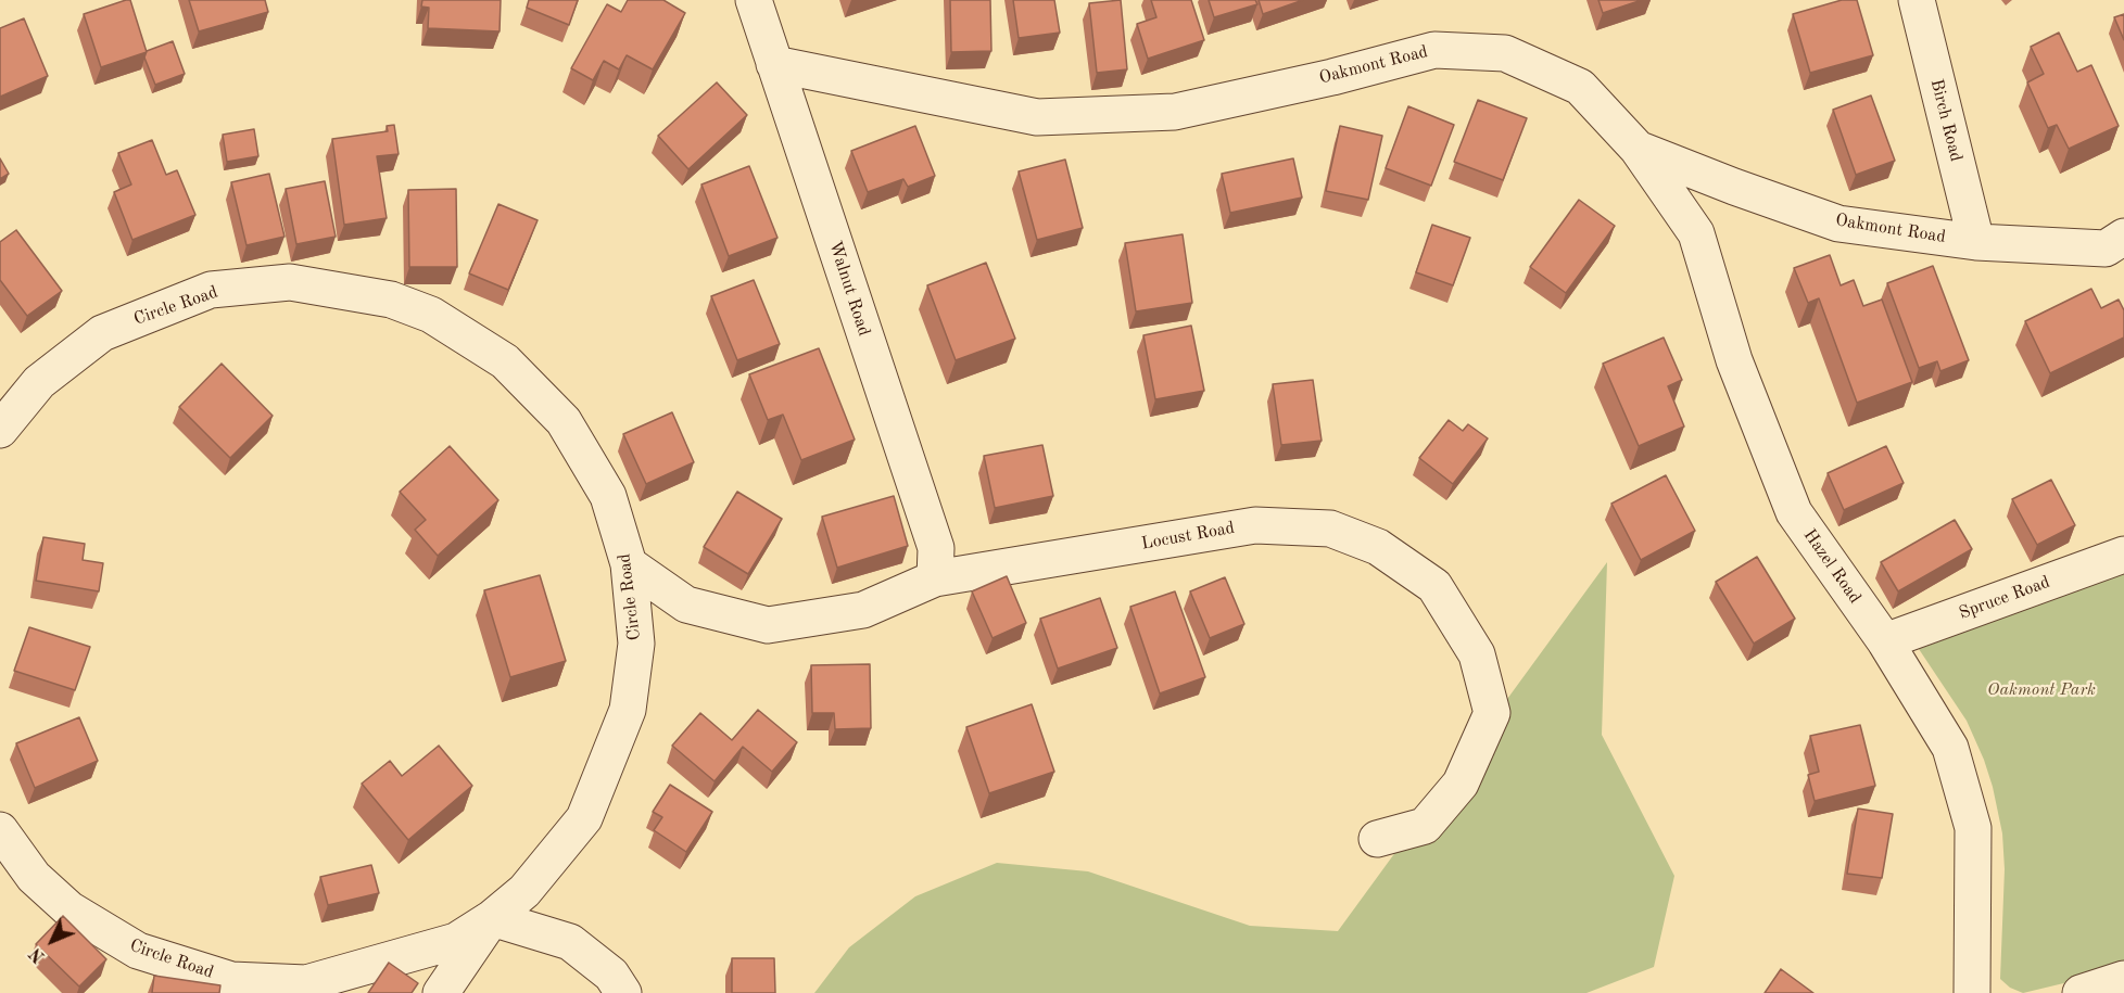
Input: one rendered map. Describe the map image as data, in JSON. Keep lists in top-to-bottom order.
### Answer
{
  "streets": {
    "street": [
      "Oakmont Road",
      "Birch Road",
      "Walnut Road",
      "Circle Road",
      "Locust Road",
      "Hazel Road",
      "Spruce Road"
    ]
  },
  "crossings": [
    ["Oakmont Road", "Birch Road"],
    ["Oakmont Road", "Walnut Road"],
    ["Oakmont Road", "Hazel Road"],
    ["Walnut Road", "Locust Road"],
    ["Circle Road", "Locust Road"],
    ["Hazel Road", "Spruce Road"]
  ],
  "parks": ["Oakmont Park"],
  "north": "bottom left"
}
